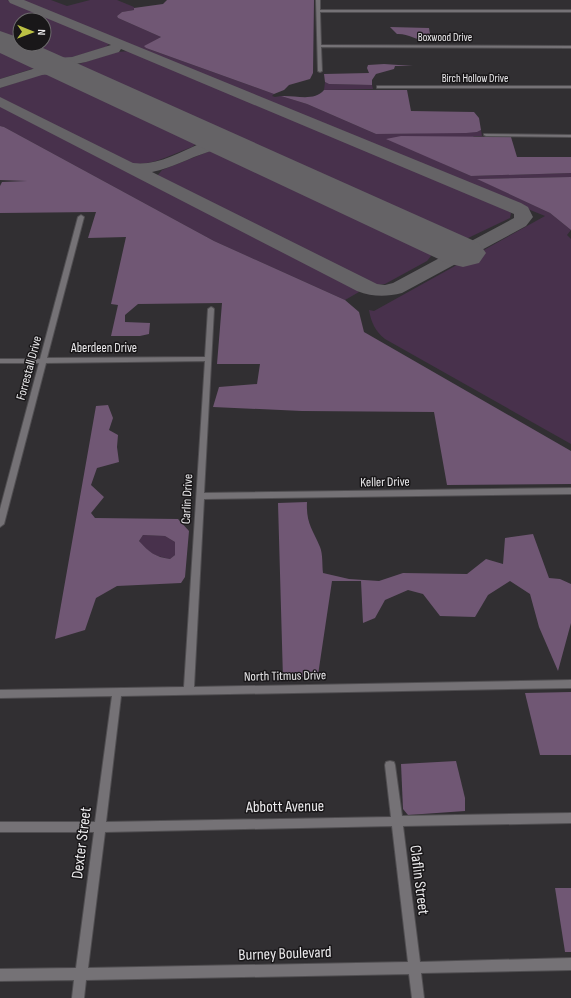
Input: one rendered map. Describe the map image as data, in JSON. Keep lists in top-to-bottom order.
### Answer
{
  "streets": {
    "street": [
      "Boxwood Drive",
      "Birch Hollow Drive",
      "Aberdeen Drive",
      "Forrestall Drive",
      "Keller Drive",
      "Carlin Drive",
      "North Titmus Drive",
      "Abbott Avenue",
      "Dexter Street",
      "Claflin Street",
      "Burney Boulevard"
    ]
  },
  "crossings": [
    ["Aberdeen Drive", "Forrestall Drive"],
    ["Aberdeen Drive", "Carlin Drive"],
    ["Keller Drive", "Carlin Drive"],
    ["Carlin Drive", "North Titmus Drive"],
    ["North Titmus Drive", "Dexter Street"],
    ["Abbott Avenue", "Dexter Street"],
    ["Abbott Avenue", "Claflin Street"],
    ["Dexter Street", "Burney Boulevard"],
    ["Claflin Street", "Burney Boulevard"]
  ],
  "north": "right"
}
